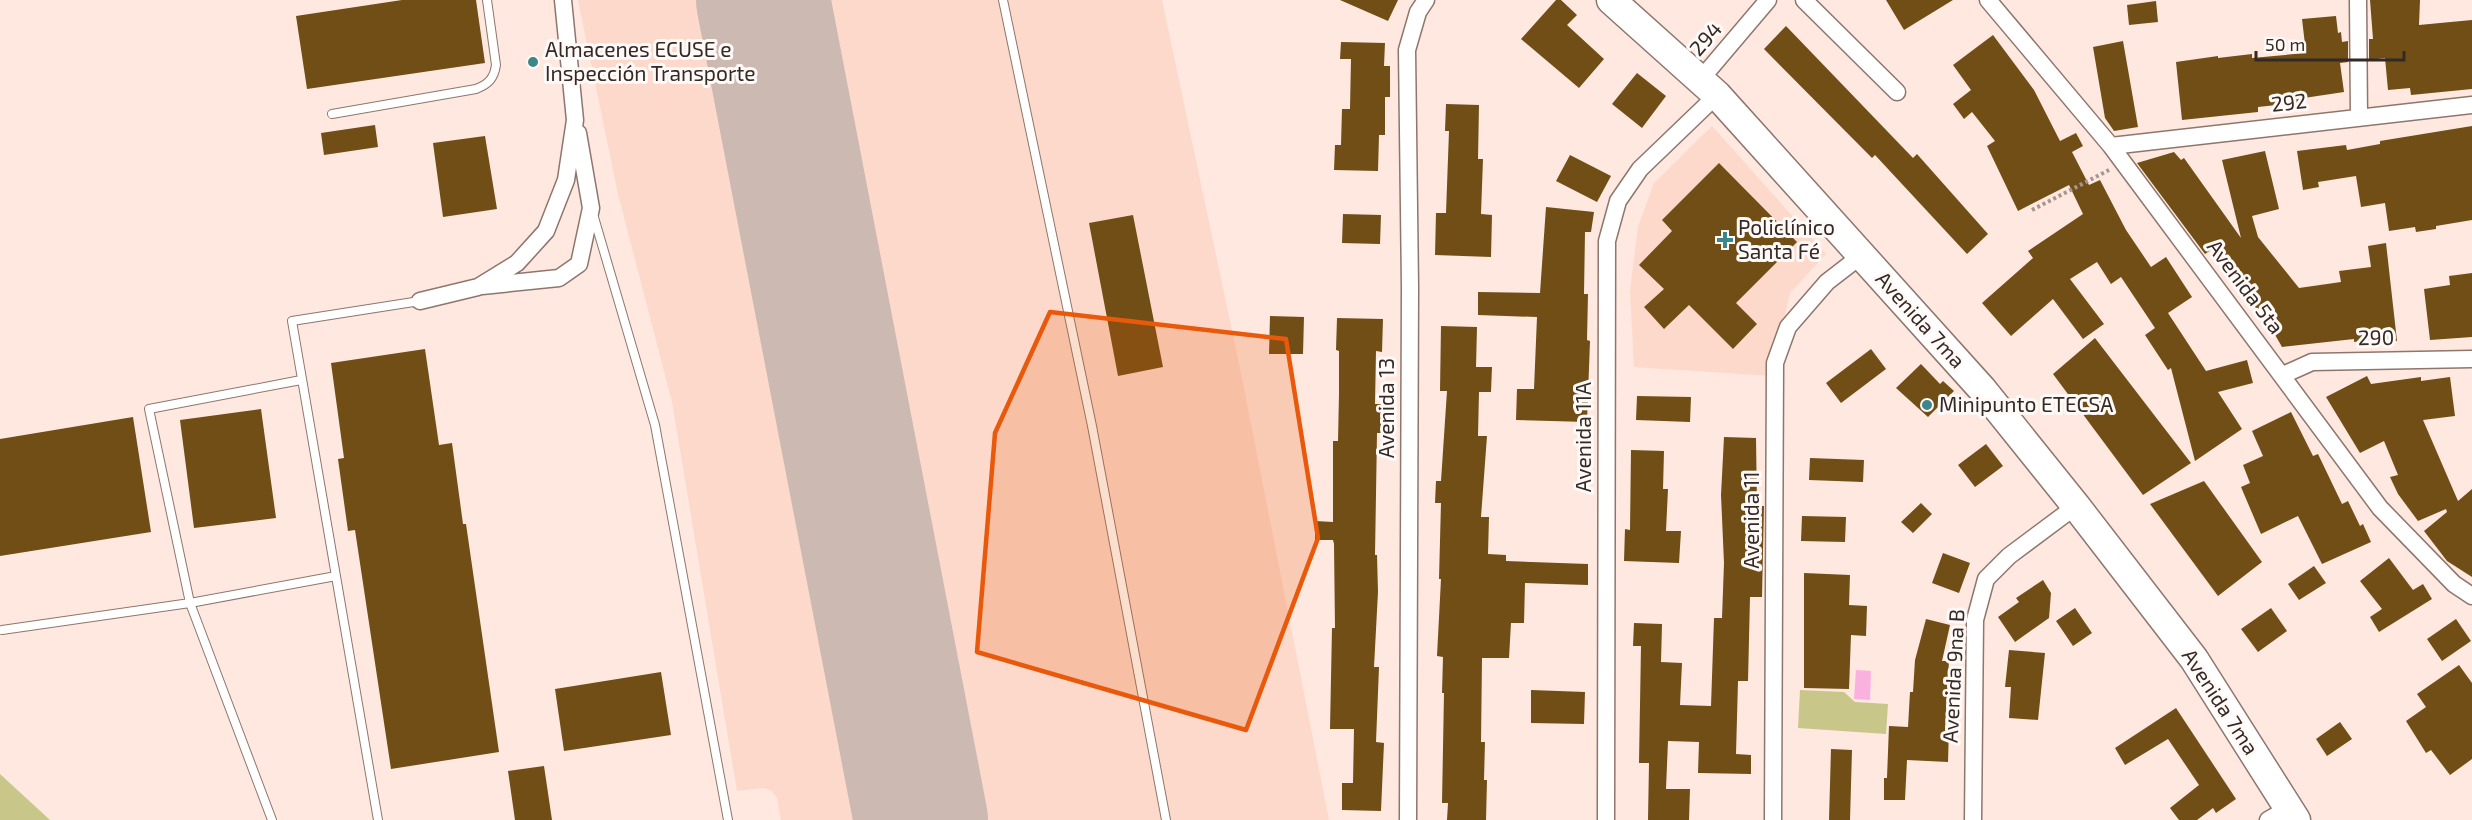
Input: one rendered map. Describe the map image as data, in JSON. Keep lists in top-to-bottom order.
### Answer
{
  "streets": {
    "highway": ["Avenida 7ma"],
    "street": [
      "294",
      "292",
      "Avenida 5ta",
      "290",
      "Avenida 13",
      "Avenida 11A",
      "Avenida 11",
      "Avenida 9na B"
    ]
  },
  "crossings": [
    ["294", "Avenida 7ma"],
    ["294", "Avenida 11A"],
    ["292", "Avenida 5ta"],
    ["Avenida 5ta", "290"],
    ["Avenida 7ma", "Avenida 11A"],
    ["Avenida 7ma", "Avenida 11"],
    ["Avenida 7ma", "Avenida 9na B"]
  ],
  "places": {
    "other": ["Almacenes ECUSE e Inspección Transporte", "Minipunto ETECSA"],
    "health": ["Policlínico Santa Fé"]
  },
  "scale_bar": "50 m"
}
